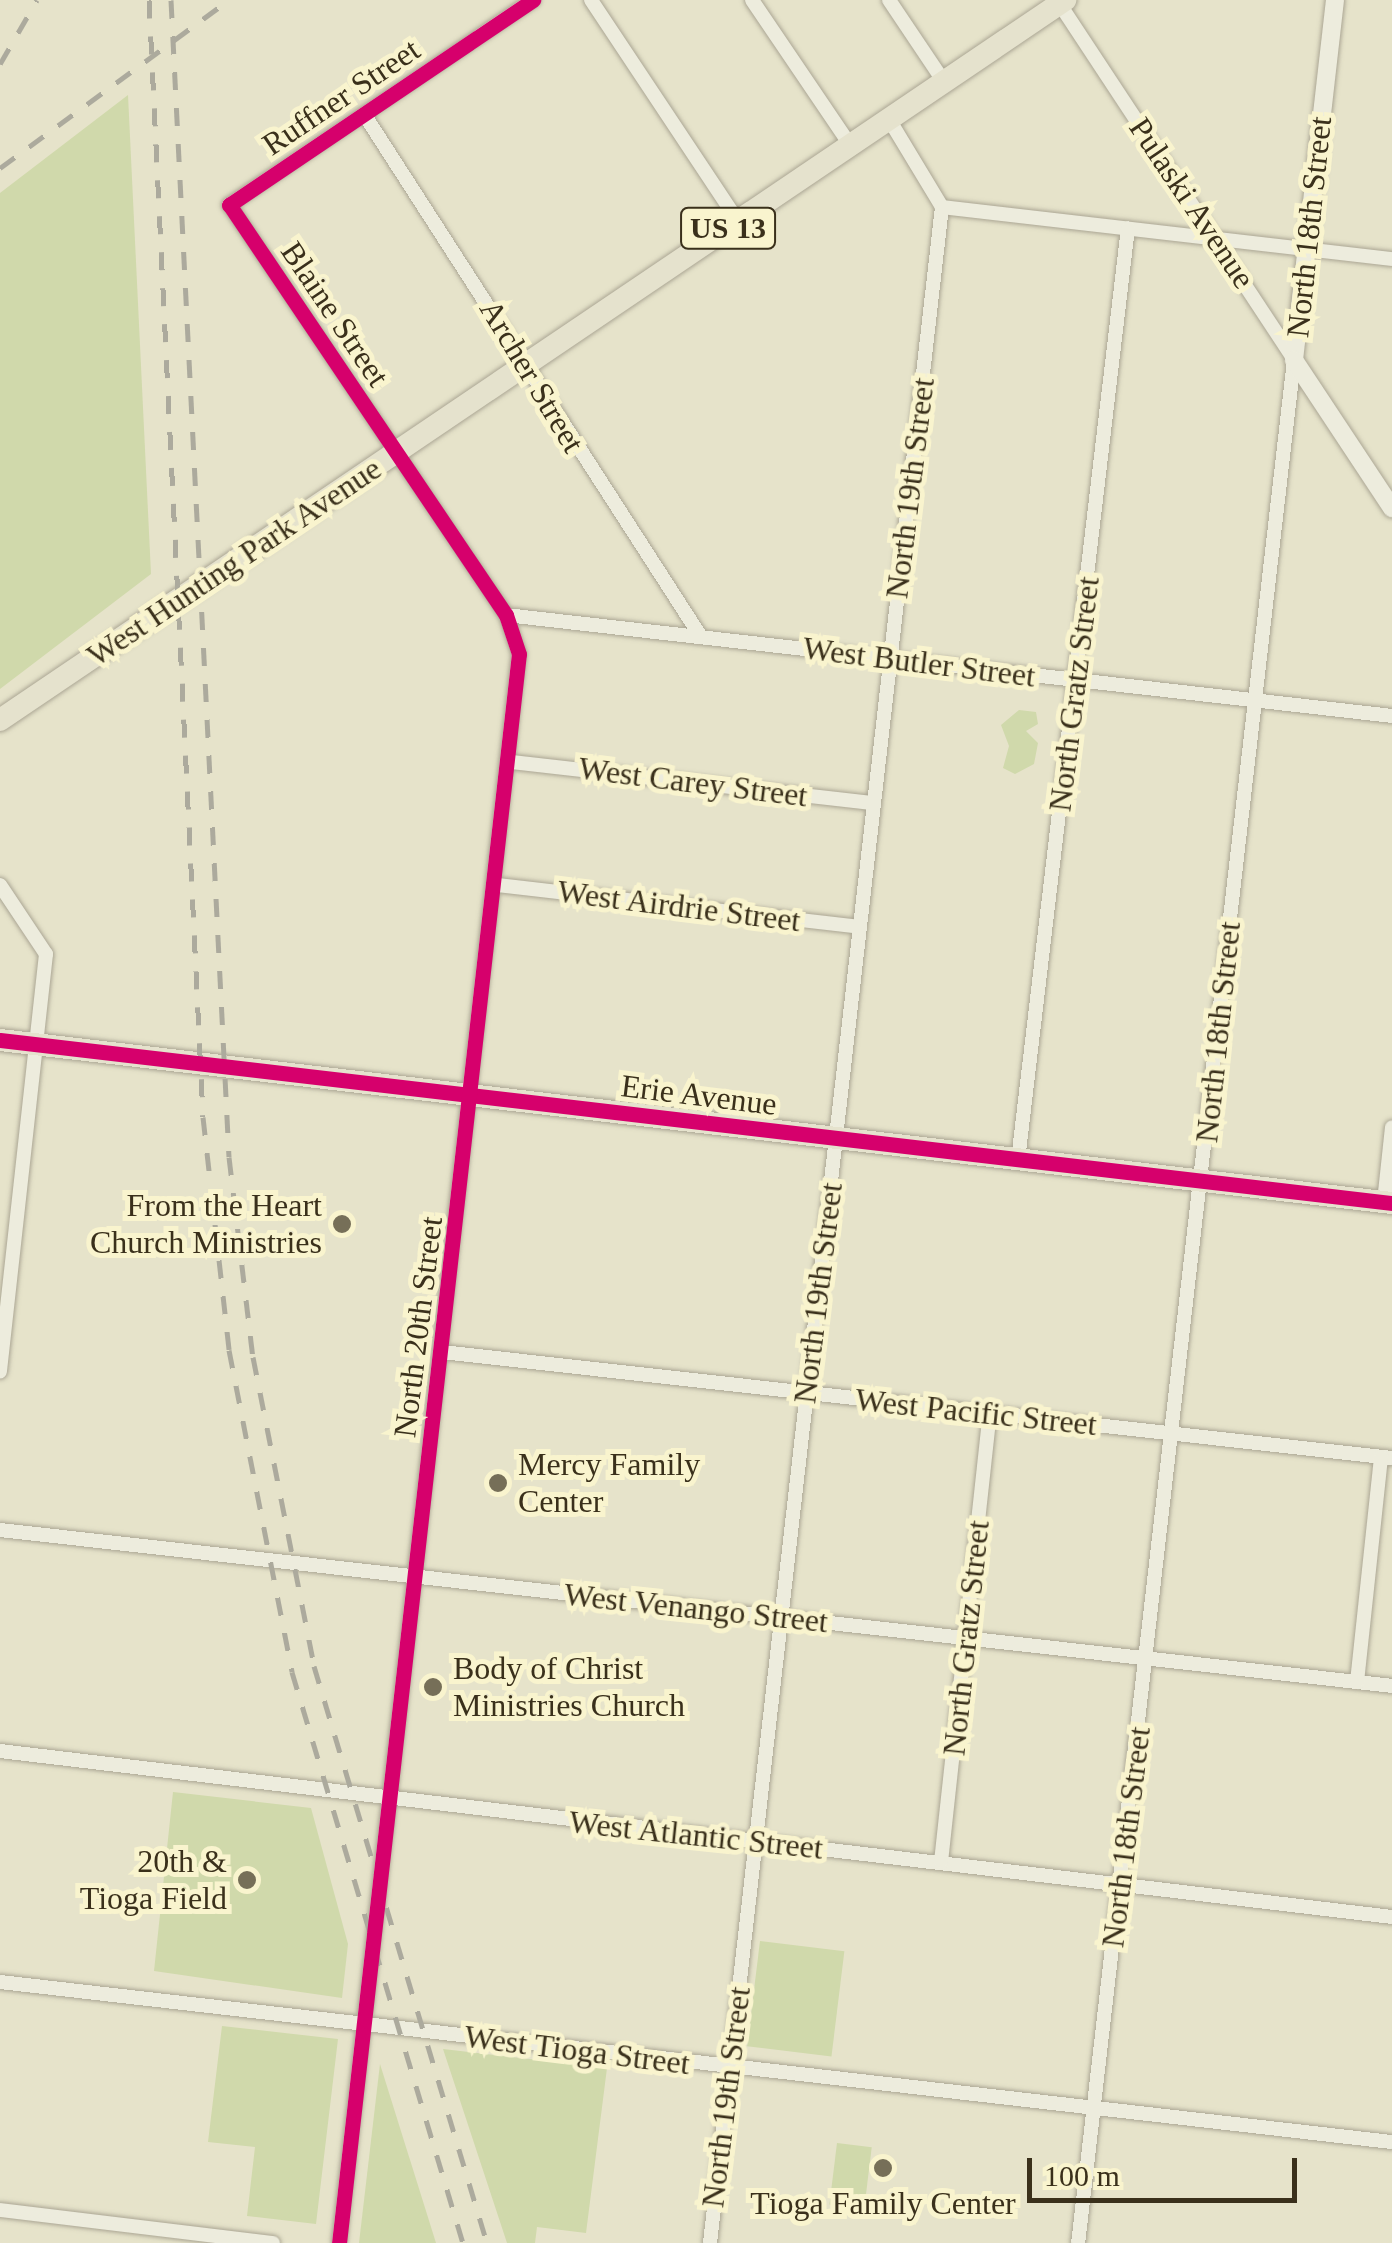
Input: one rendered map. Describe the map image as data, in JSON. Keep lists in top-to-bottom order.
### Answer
{
  "streets": {
    "main road": ["US 13", "West Hunting Park Avenue", "Erie Avenue"],
    "street": [
      "Ruffner Street",
      "Pulaski Avenue",
      "North 18th Street",
      "Blaine Street",
      "Archer Street",
      "North 19th Street",
      "West Butler Street",
      "North Gratz Street",
      "West Carey Street",
      "West Airdrie Street",
      "North 20th Street",
      "West Pacific Street",
      "West Venango Street",
      "West Atlantic Street",
      "West Tioga Street"
    ]
  },
  "crossings": [
    ["Ruffner Street", "Blaine Street"],
    ["Ruffner Street", "Archer Street"],
    ["Pulaski Avenue", "North 18th Street"],
    ["Pulaski Avenue", "West Hunting Park Avenue"],
    ["North 18th Street", "West Butler Street"],
    ["North 18th Street", "Erie Avenue"],
    ["North 18th Street", "West Pacific Street"],
    ["North 18th Street", "West Venango Street"],
    ["North 18th Street", "West Atlantic Street"],
    ["North 18th Street", "West Tioga Street"],
    ["Blaine Street", "West Hunting Park Avenue"],
    ["Blaine Street", "North 20th Street"],
    ["Archer Street", "West Hunting Park Avenue"],
    ["Archer Street", "West Butler Street"],
    ["North 19th Street", "West Butler Street"],
    ["North 19th Street", "West Carey Street"],
    ["North 19th Street", "West Airdrie Street"],
    ["North 19th Street", "Erie Avenue"],
    ["North 19th Street", "West Pacific Street"],
    ["North 19th Street", "West Venango Street"],
    ["North 19th Street", "West Atlantic Street"],
    ["North 19th Street", "West Tioga Street"],
    ["West Hunting Park Avenue", "North 20th Street"],
    ["West Butler Street", "North Gratz Street"],
    ["West Butler Street", "North 20th Street"],
    ["North Gratz Street", "Erie Avenue"],
    ["North Gratz Street", "West Pacific Street"],
    ["North Gratz Street", "West Venango Street"],
    ["North Gratz Street", "West Atlantic Street"],
    ["West Carey Street", "North 20th Street"],
    ["West Airdrie Street", "North 20th Street"],
    ["Erie Avenue", "North 20th Street"],
    ["North 20th Street", "West Pacific Street"],
    ["North 20th Street", "West Venango Street"],
    ["North 20th Street", "West Atlantic Street"],
    ["North 20th Street", "West Tioga Street"]
  ],
  "places": [
    "From the Heart Church Ministries",
    "Mercy Family Center",
    "Body of Christ Ministries Church",
    "20th & Tioga Field",
    "Tioga Family Center"
  ],
  "scale_bar": "100 m"
}
